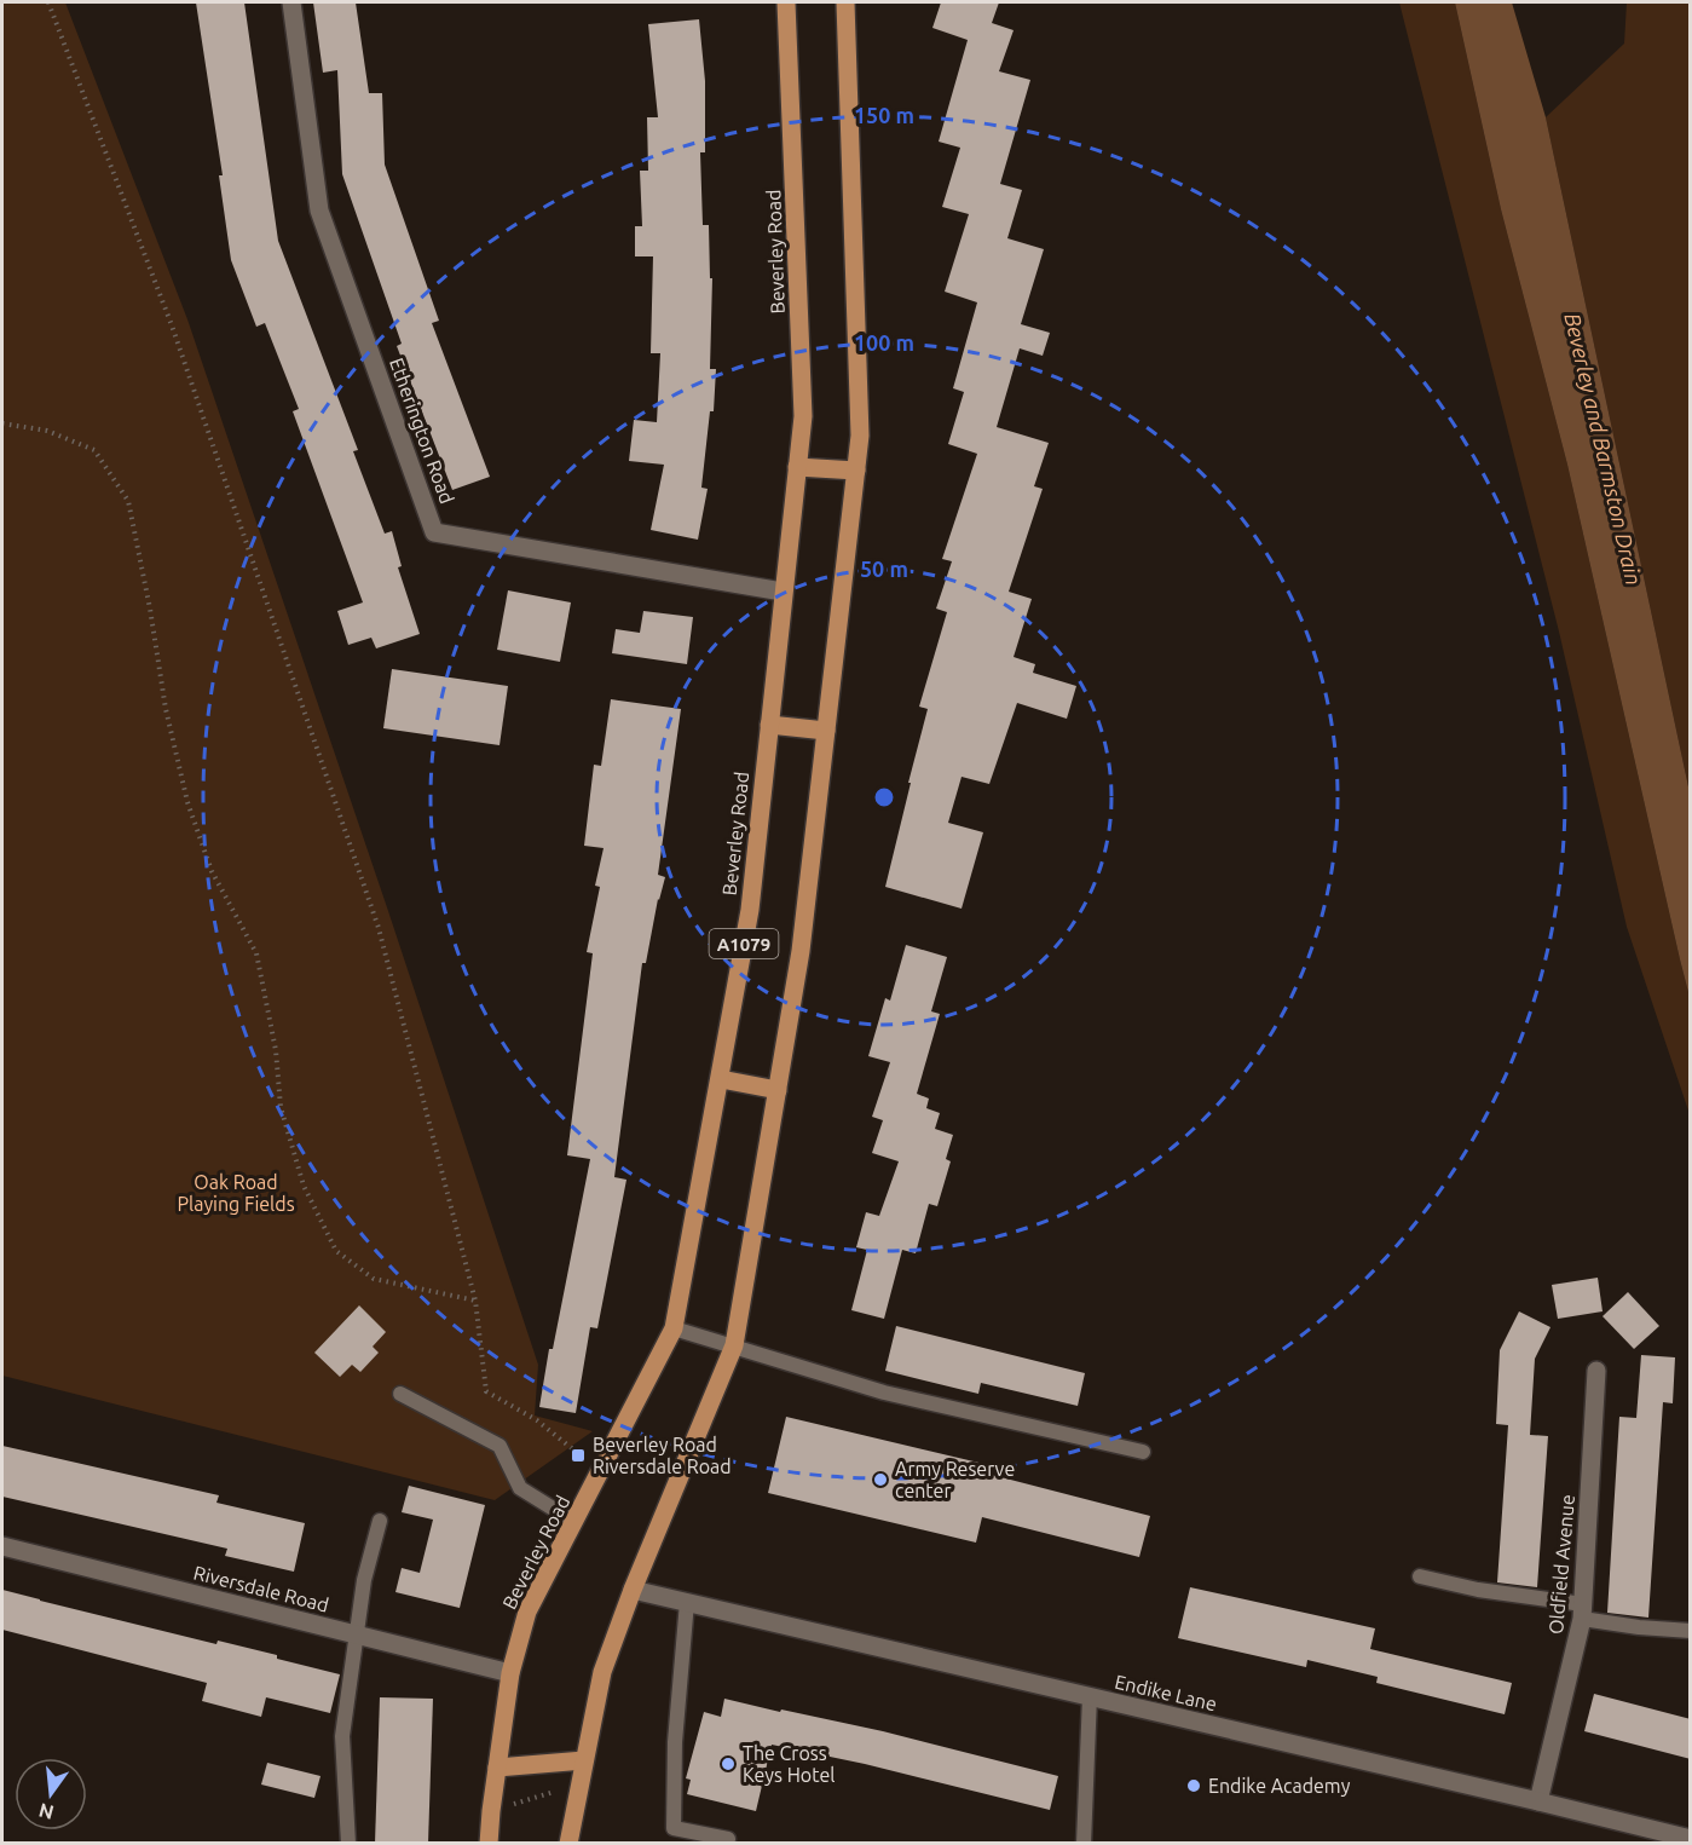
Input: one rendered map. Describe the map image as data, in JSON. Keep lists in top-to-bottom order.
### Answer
{
  "streets": {
    "main road": ["Beverley Road", "A1079"],
    "street": [
      "Etherington Road",
      "Oldfield Avenue",
      "Riversdale Road",
      "Endike Lane"
    ]
  },
  "crossings": [
    ["Beverley Road", "Etherington Road"],
    ["Beverley Road", "Riversdale Road"],
    ["A1079", "Endike Lane"],
    ["Oldfield Avenue", "Endike Lane"]
  ],
  "water": ["Beverley and Barmston Drain"],
  "parks": ["Oak Road Playing Fields"],
  "places": {
    "transit": ["Beverley Road Riversdale Road"],
    "other": ["Army Reserve center", "The Cross Keys Hotel", "Endike Academy"]
  },
  "north": "bottom",
  "rings": ["150 m", "100 m", "50 m"]
}
